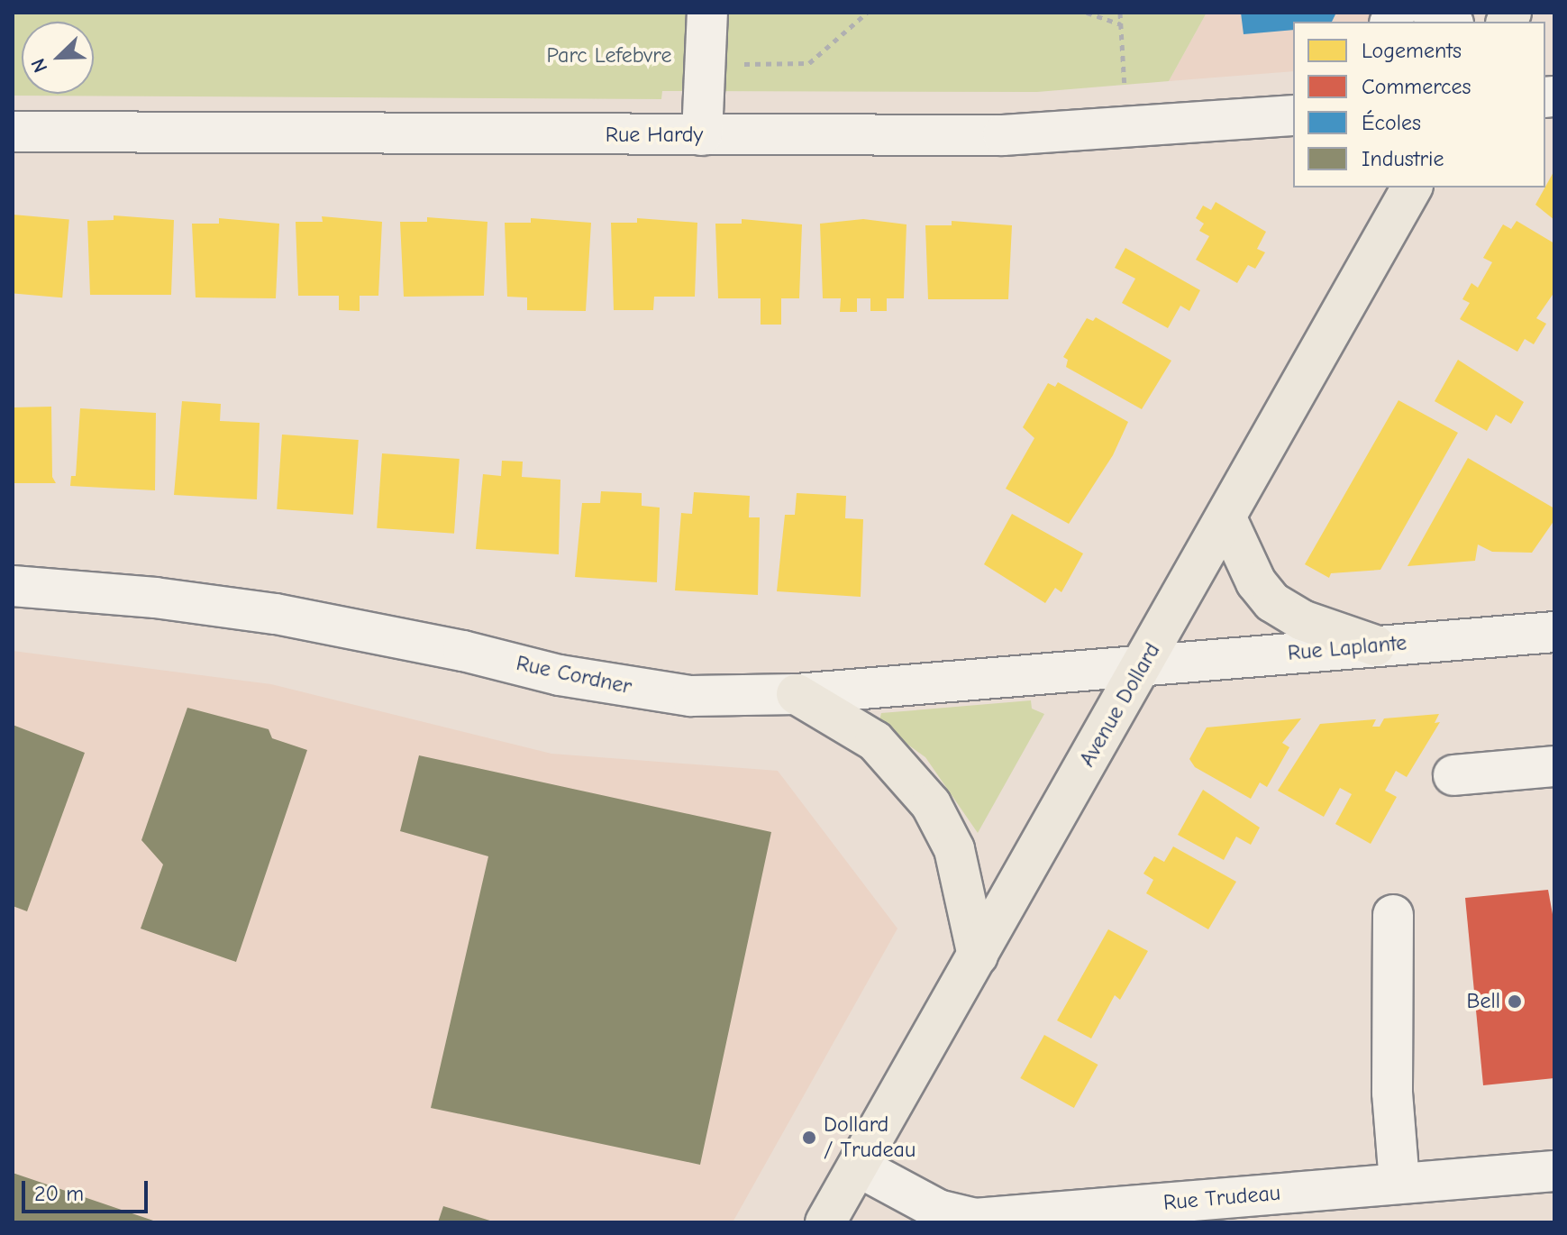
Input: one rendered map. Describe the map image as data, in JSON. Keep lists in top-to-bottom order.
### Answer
{
  "streets": {
    "main road": ["Avenue Dollard"],
    "street": [
      "Rue Hardy",
      "Rue Laplante",
      "Rue Cordner",
      "Rue Trudeau"
    ]
  },
  "crossings": [
    ["Rue Laplante", "Rue Cordner"],
    ["Rue Laplante", "Avenue Dollard"],
    ["Rue Cordner", "Avenue Dollard"],
    ["Avenue Dollard", "Rue Trudeau"]
  ],
  "parks": ["Parc Lefebvre"],
  "places": ["Bell", "Dollard / Trudeau"],
  "legend": [
    "Logements",
    "Commerces",
    "Écoles",
    "Industrie"
  ],
  "scale_bar": "20 m",
  "north": "bottom left"
}
